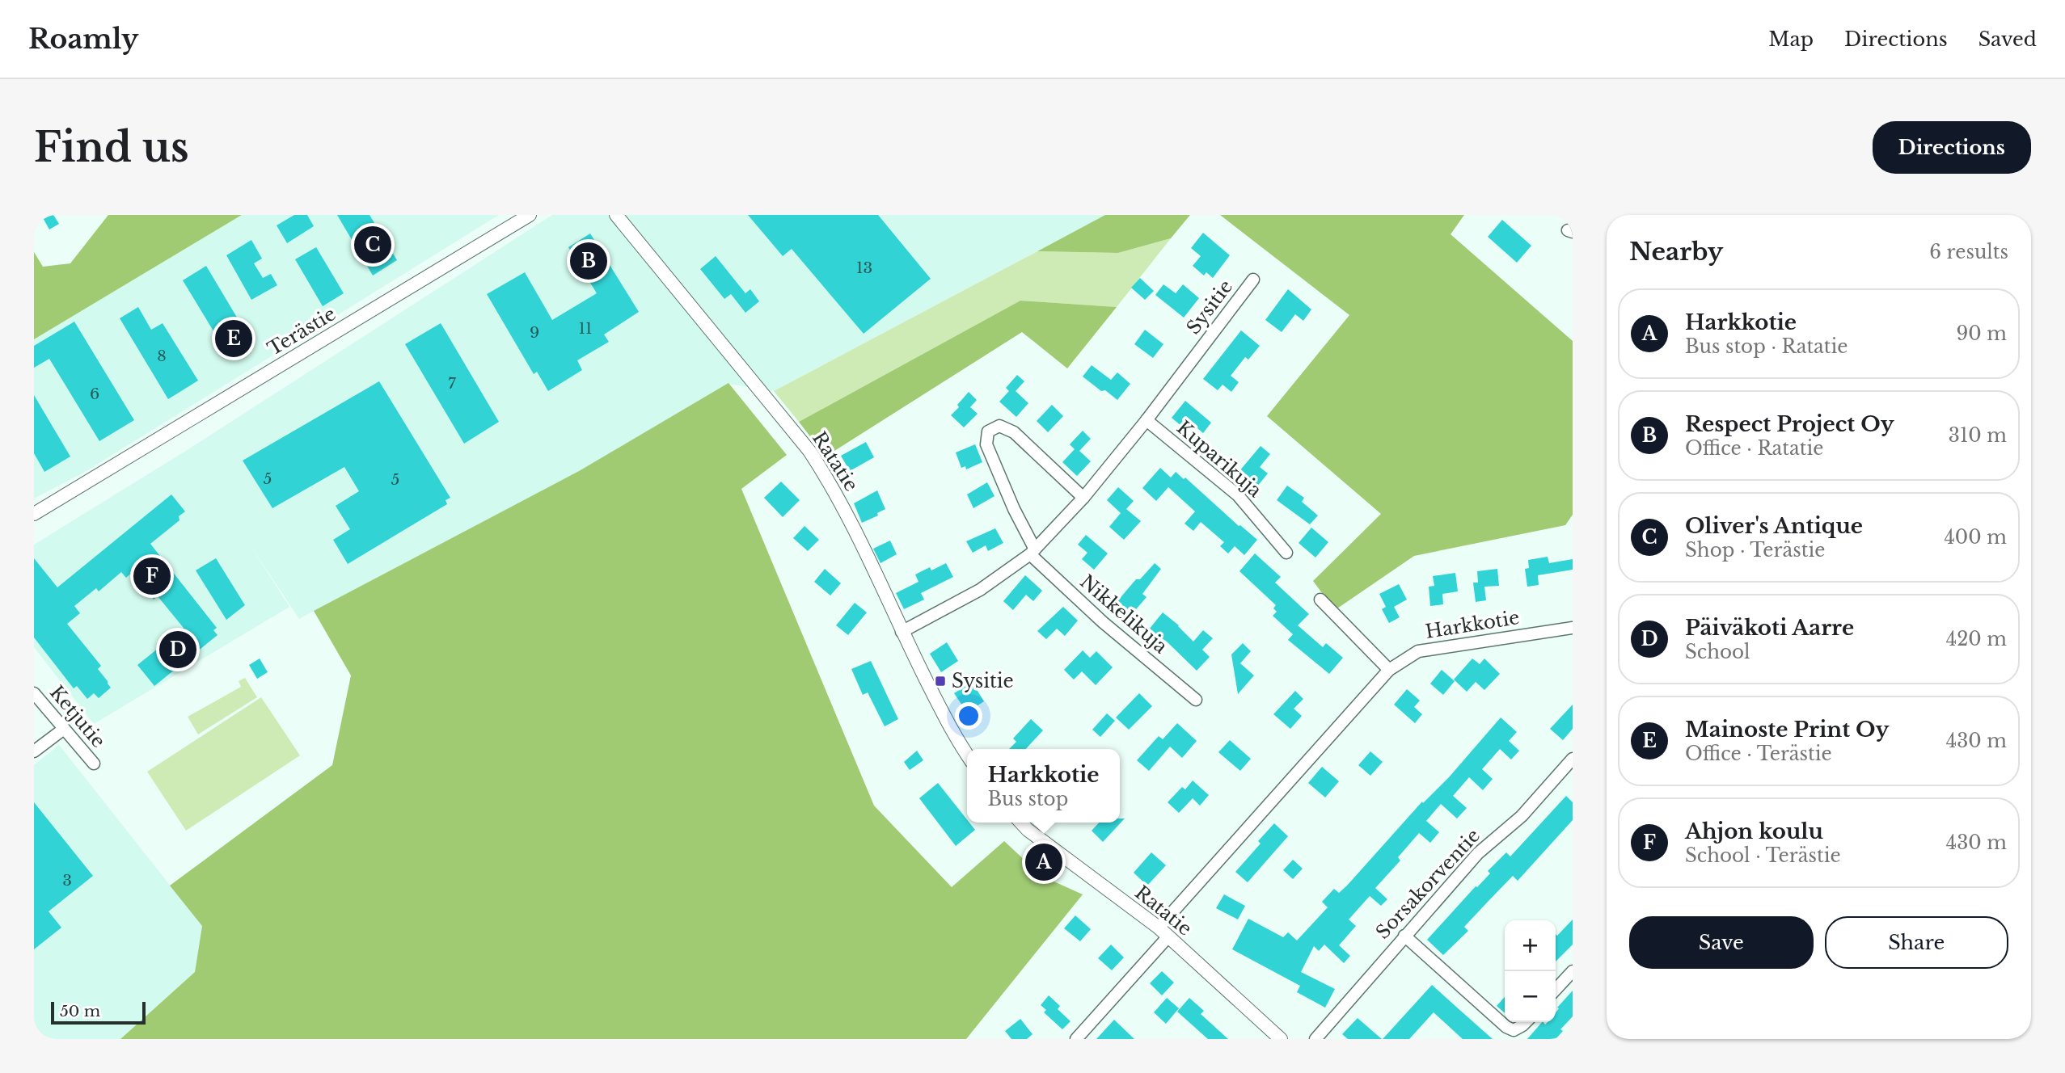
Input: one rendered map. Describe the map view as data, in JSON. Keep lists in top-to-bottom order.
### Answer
{
  "streets": {
    "street": [
      "Sysitie",
      "Terästie",
      "Kuparikuja",
      "Ratatie",
      "Nikkelikuja",
      "Harkkotie",
      "Ketjutie",
      "Sorsakorventie"
    ]
  },
  "crossings": [
    ["Sysitie", "Kuparikuja"],
    ["Sysitie", "Ratatie"],
    ["Sysitie", "Nikkelikuja"],
    ["Ratatie", "Harkkotie"]
  ],
  "places": {
    "transit": ["Sysitie"]
  },
  "house_numbers": [
    "13",
    "11",
    "9",
    "8",
    "7",
    "6",
    "5",
    "5",
    "3"
  ],
  "scale_bar": "50 m",
  "page": {
    "header": "Roamly",
    "nav": ["Map", "Directions", "Saved"],
    "buttons": [
      "Directions",
      ["Save", "Share"]
    ],
    "title": "Find us",
    "heading": ["Nearby", "6 results"],
    "pins": [
      "C",
      "B",
      "E",
      "F",
      "D",
      "A"
    ],
    "list": [
      {
        "mark": "A",
        "name": "Harkkotie",
        "note": "Bus stop · Ratatie",
        "value": "90 m"
      },
      {
        "mark": "B",
        "name": "Respect Project Oy",
        "note": "Office · Ratatie",
        "value": "310 m"
      },
      {
        "mark": "C",
        "name": "Oliver's Antique",
        "note": "Shop · Terästie",
        "value": "400 m"
      },
      {
        "mark": "D",
        "name": "Päiväkoti Aarre",
        "note": "School",
        "value": "420 m"
      },
      {
        "mark": "E",
        "name": "Mainoste Print Oy",
        "note": "Office · Terästie",
        "value": "430 m"
      },
      {
        "mark": "F",
        "name": "Ahjon koulu",
        "note": "School · Terästie",
        "value": "430 m"
      }
    ],
    "popup": ["Harkkotie", "Bus stop"],
    "map_buttons": ["+", "−"],
    "scale": "50 m"
  }
}
